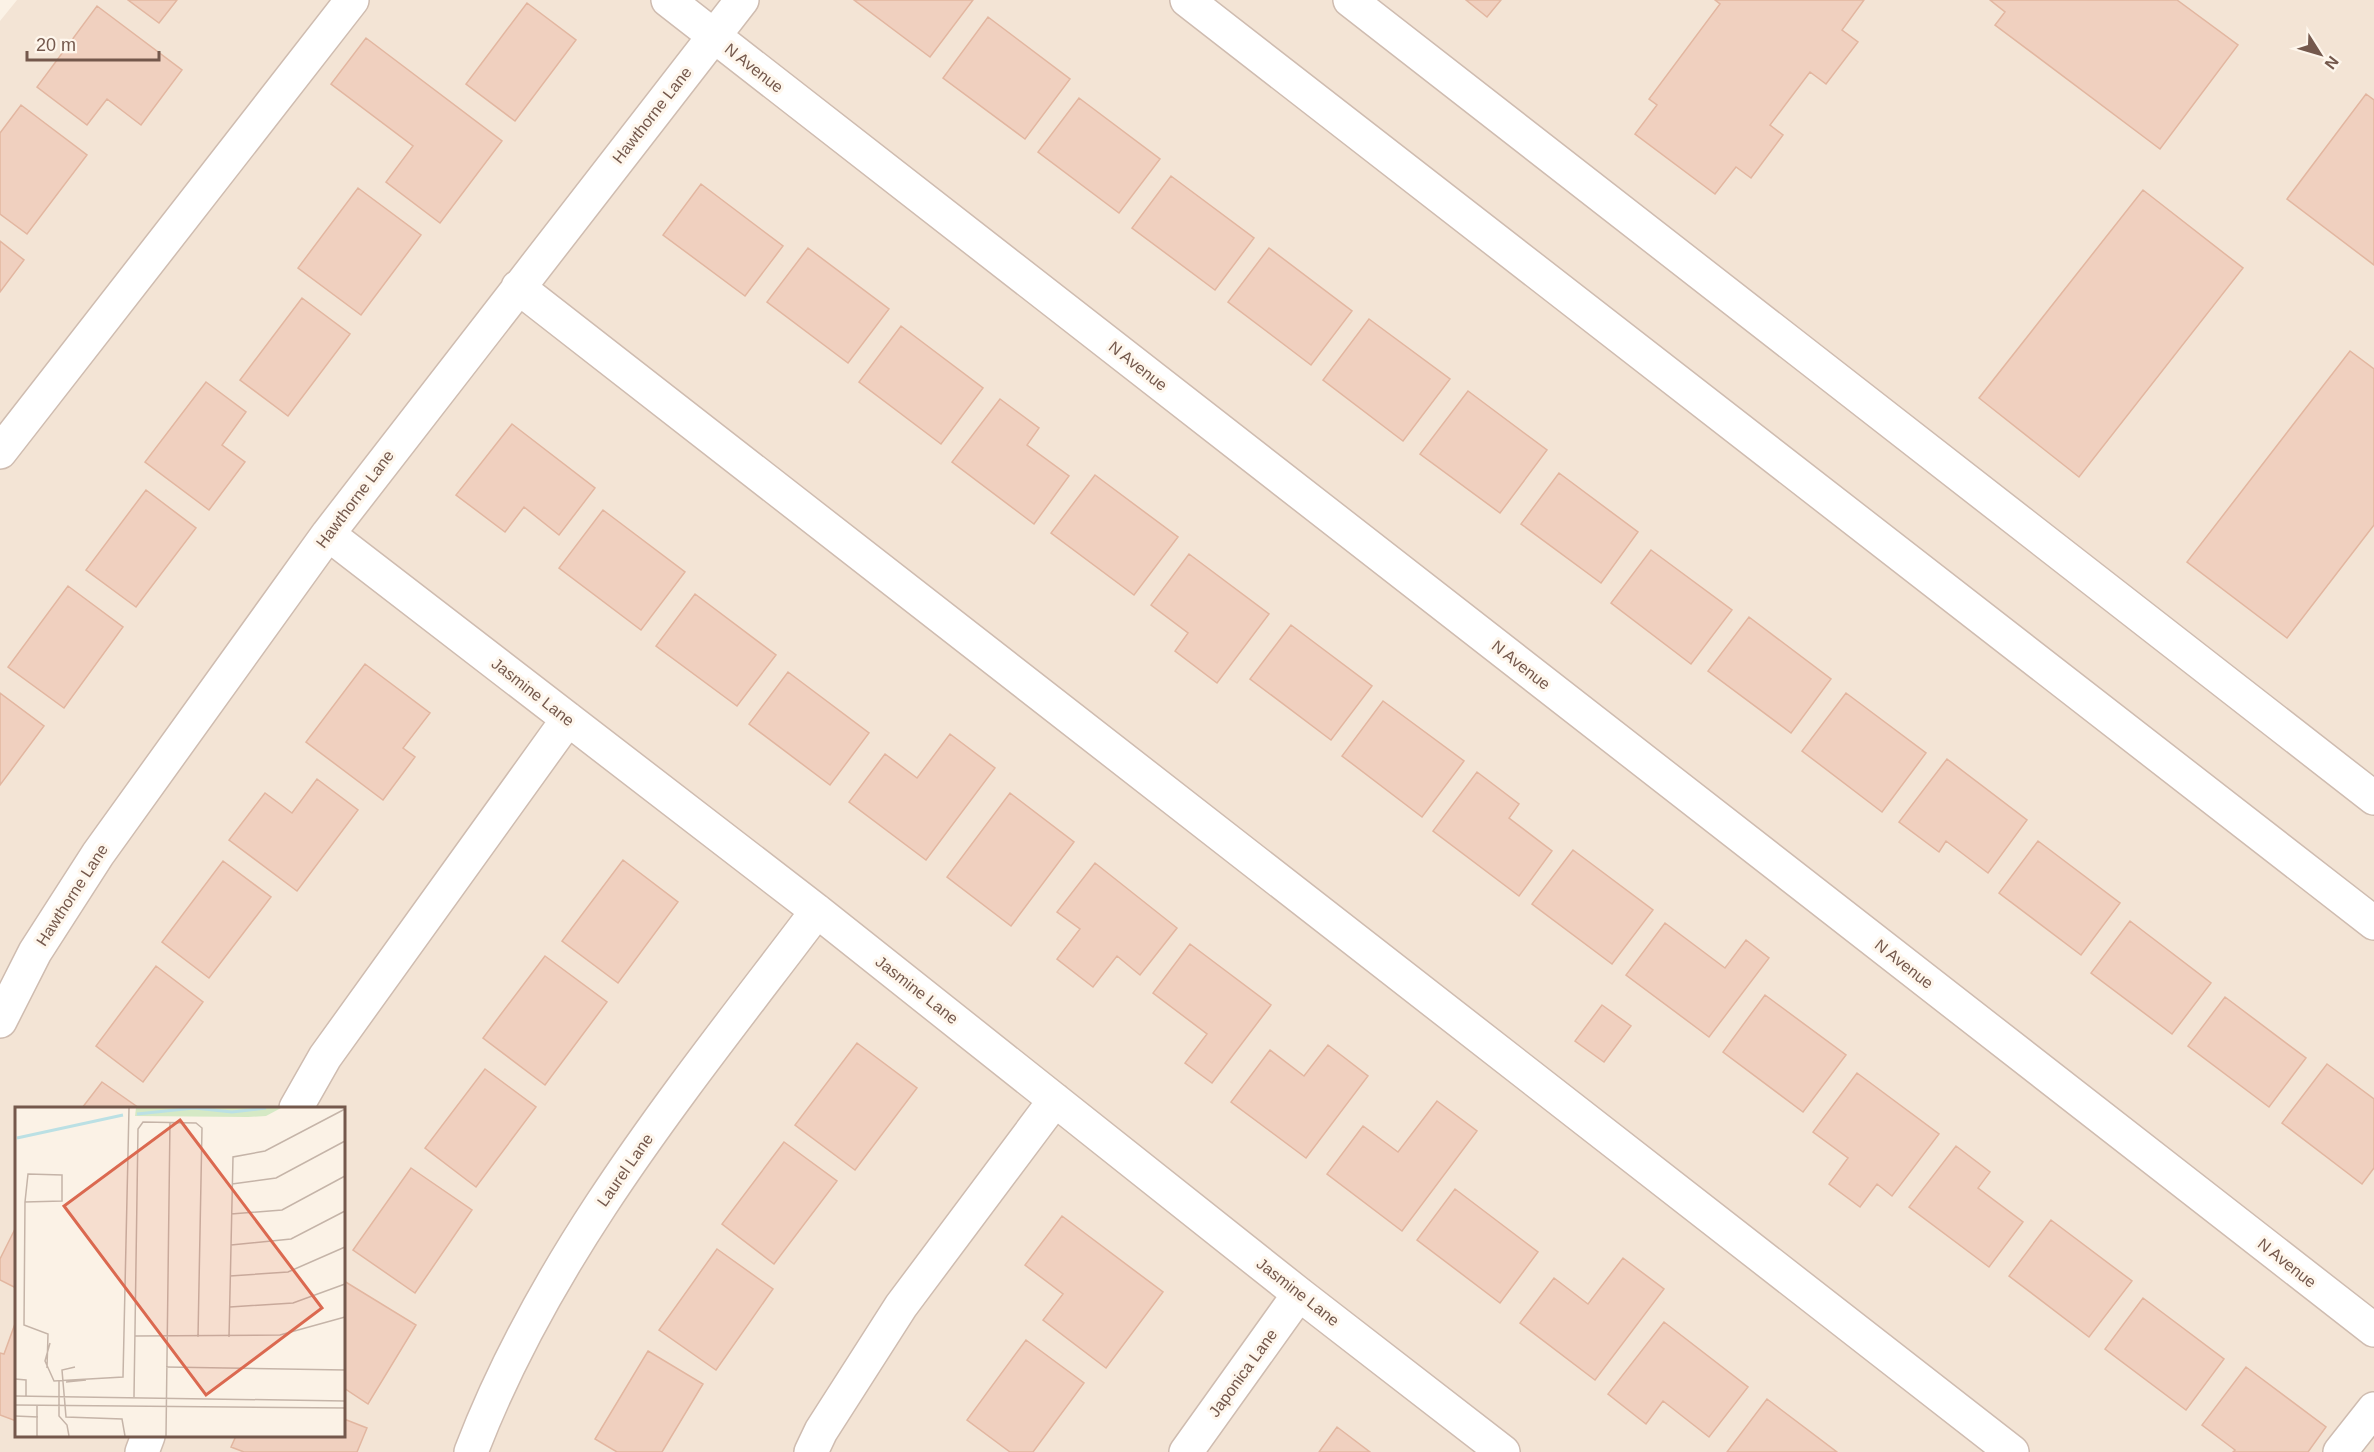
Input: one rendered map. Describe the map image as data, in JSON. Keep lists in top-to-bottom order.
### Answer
{
  "streets": {
    "street": [
      "N Avenue",
      "Hawthorne Lane",
      "Jasmine Lane",
      "Laurel Lane",
      "Japonica Lane"
    ]
  },
  "crossings": [
    ["N Avenue", "Hawthorne Lane"],
    ["Hawthorne Lane", "Jasmine Lane"],
    ["Jasmine Lane", "Laurel Lane"],
    ["Jasmine Lane", "Japonica Lane"]
  ],
  "scale_bar": "20 m",
  "north": "bottom right"
}
